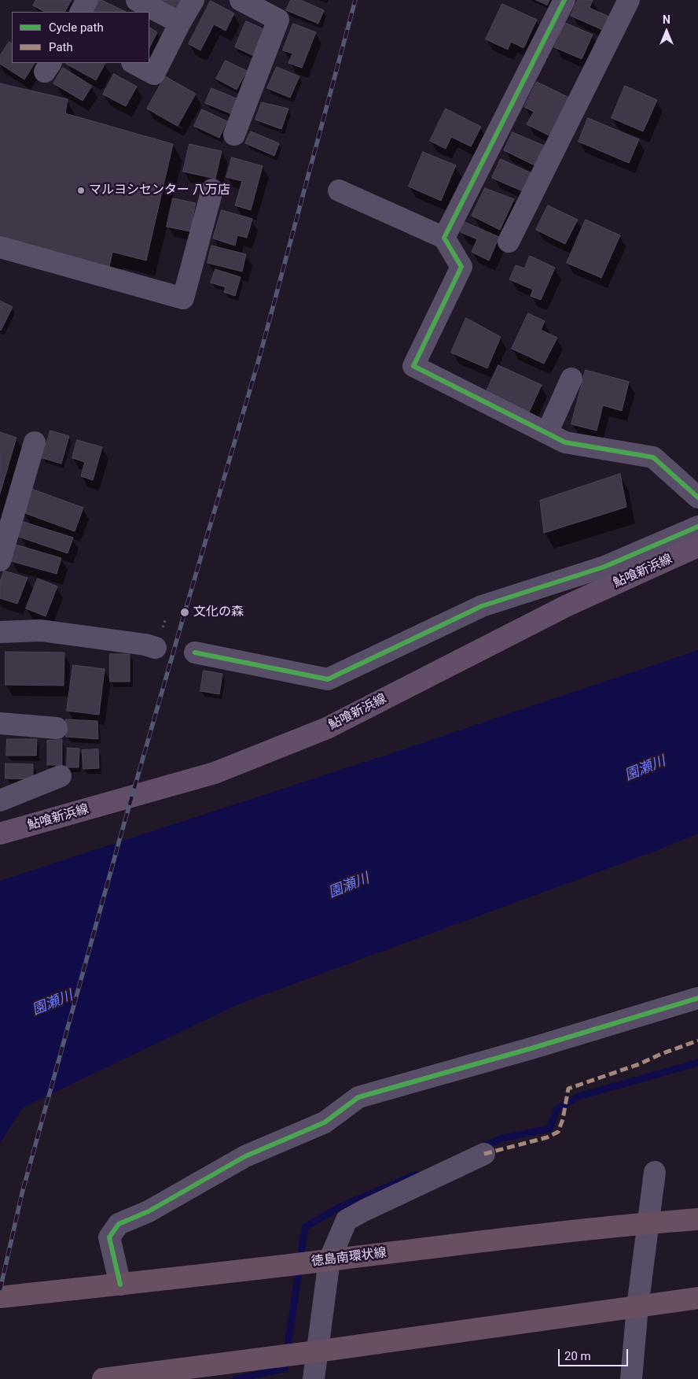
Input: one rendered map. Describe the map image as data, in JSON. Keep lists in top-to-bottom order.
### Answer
{
  "streets": {
    "highway": ["徳島南環状線"],
    "main road": ["鮎喰新浜線"]
  },
  "water": ["園瀬川"],
  "places": ["マルヨシセンター 八万店", "文化の森"],
  "legend": ["Cycle path", "Path"],
  "scale_bar": "20 m",
  "north": "top"
}
